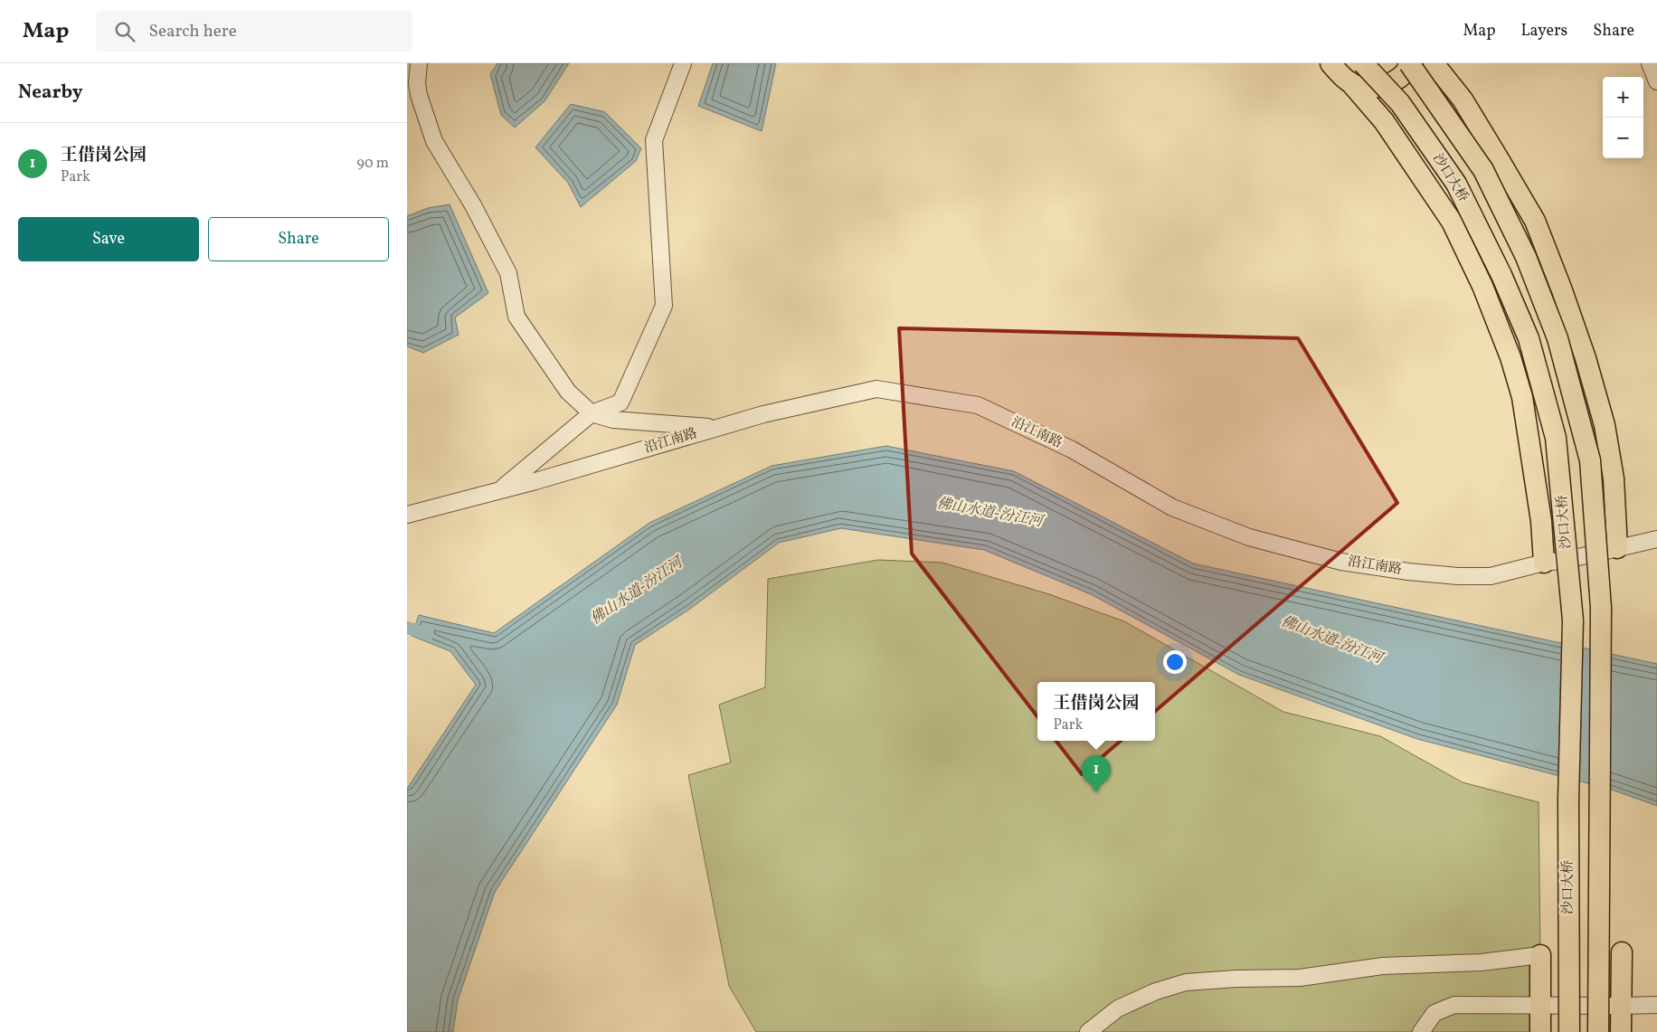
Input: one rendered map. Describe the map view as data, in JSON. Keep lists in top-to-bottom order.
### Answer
{
  "streets": {
    "main road": ["沙口大桥"],
    "street": ["沿江南路"]
  },
  "water": ["佛山水道-汾江河"],
  "page": {
    "header": "Map",
    "search": "Search here",
    "nav": ["Map", "Layers", "Share"],
    "heading": "Nearby",
    "map_buttons": ["+", "−"],
    "list": [
      {
        "mark": "1",
        "name": "王借岗公园",
        "note": "Park",
        "value": "90 m"
      }
    ],
    "buttons": ["Save", "Share"],
    "popup": ["王借岗公园", "Park"],
    "pins": "1"
  }
}
